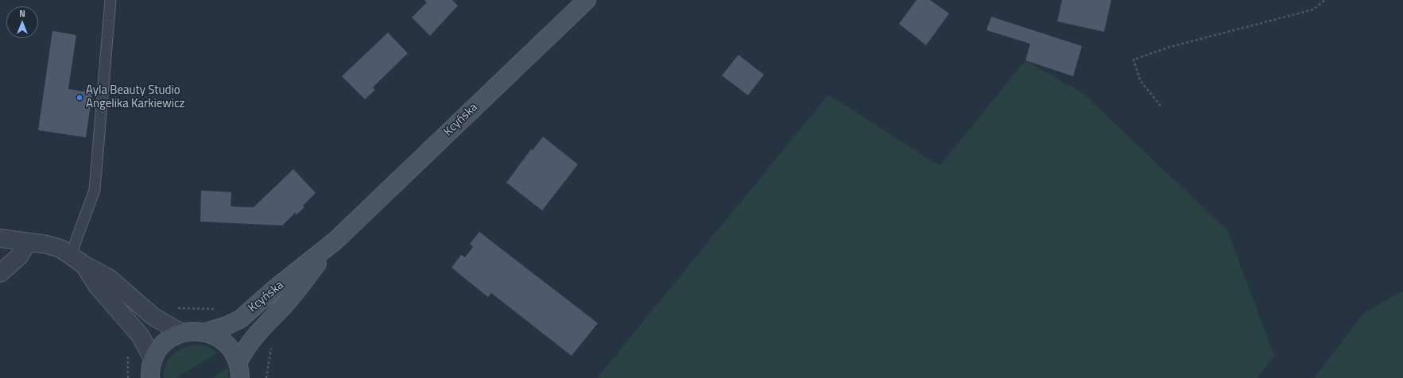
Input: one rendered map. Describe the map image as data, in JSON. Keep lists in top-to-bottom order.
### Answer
{
  "streets": {
    "main road": ["Kcyńska"]
  },
  "places": ["Ayla Beauty Studio Angelika Karkiewicz"],
  "north": "top"
}
